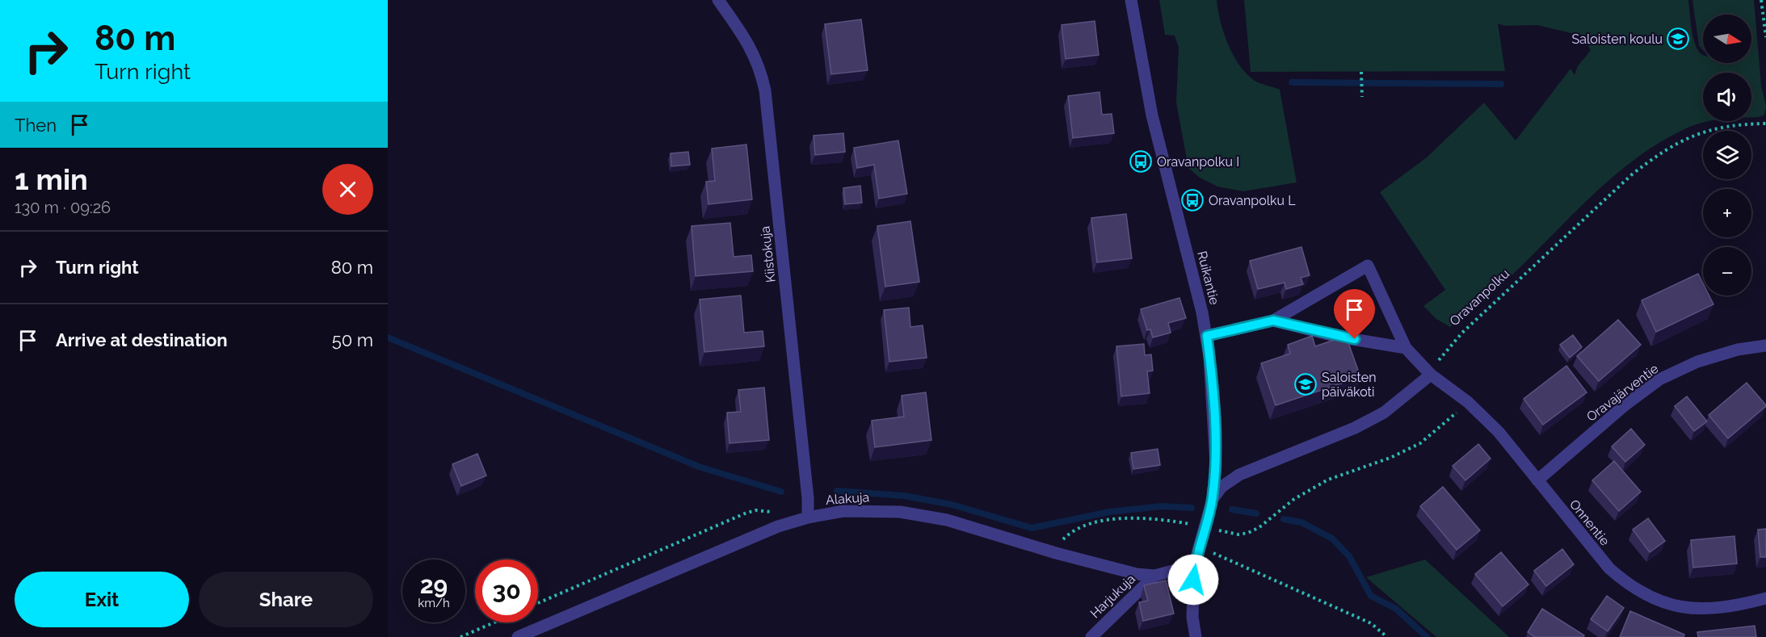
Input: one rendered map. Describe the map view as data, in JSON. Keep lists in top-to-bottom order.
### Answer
{
  "streets": {
    "street": [
      "Kiistokuja",
      "Ruikantie",
      "Oravajärventie",
      "Alakuja",
      "Onnentie",
      "Harjukuja"
    ],
    "path": ["Oravanpolku"]
  },
  "crossings": [
    ["Kiistokuja", "Alakuja"],
    ["Ruikantie", "Alakuja"],
    ["Oravanpolku", "Onnentie"],
    ["Oravajärventie", "Onnentie"],
    ["Alakuja", "Harjukuja"]
  ],
  "places": {
    "school or university": ["Saloisten koulu", "Saloisten päiväkoti"],
    "bus stop": ["Oravanpolku I", "Oravanpolku L"]
  },
  "north": "right",
  "page": {
    "turn": ["80 m", "Turn right"],
    "map_buttons": ["+", "−"],
    "then": "Then",
    "heading": ["1 min", "130 m · 09:26"],
    "list": [
      {
        "name": "Turn right",
        "value": "80 m"
      },
      {
        "name": "Arrive at destination",
        "value": "50 m"
      }
    ],
    "speed": "29 km/h",
    "limit": "30",
    "buttons": ["Exit", "Share"]
  }
}
